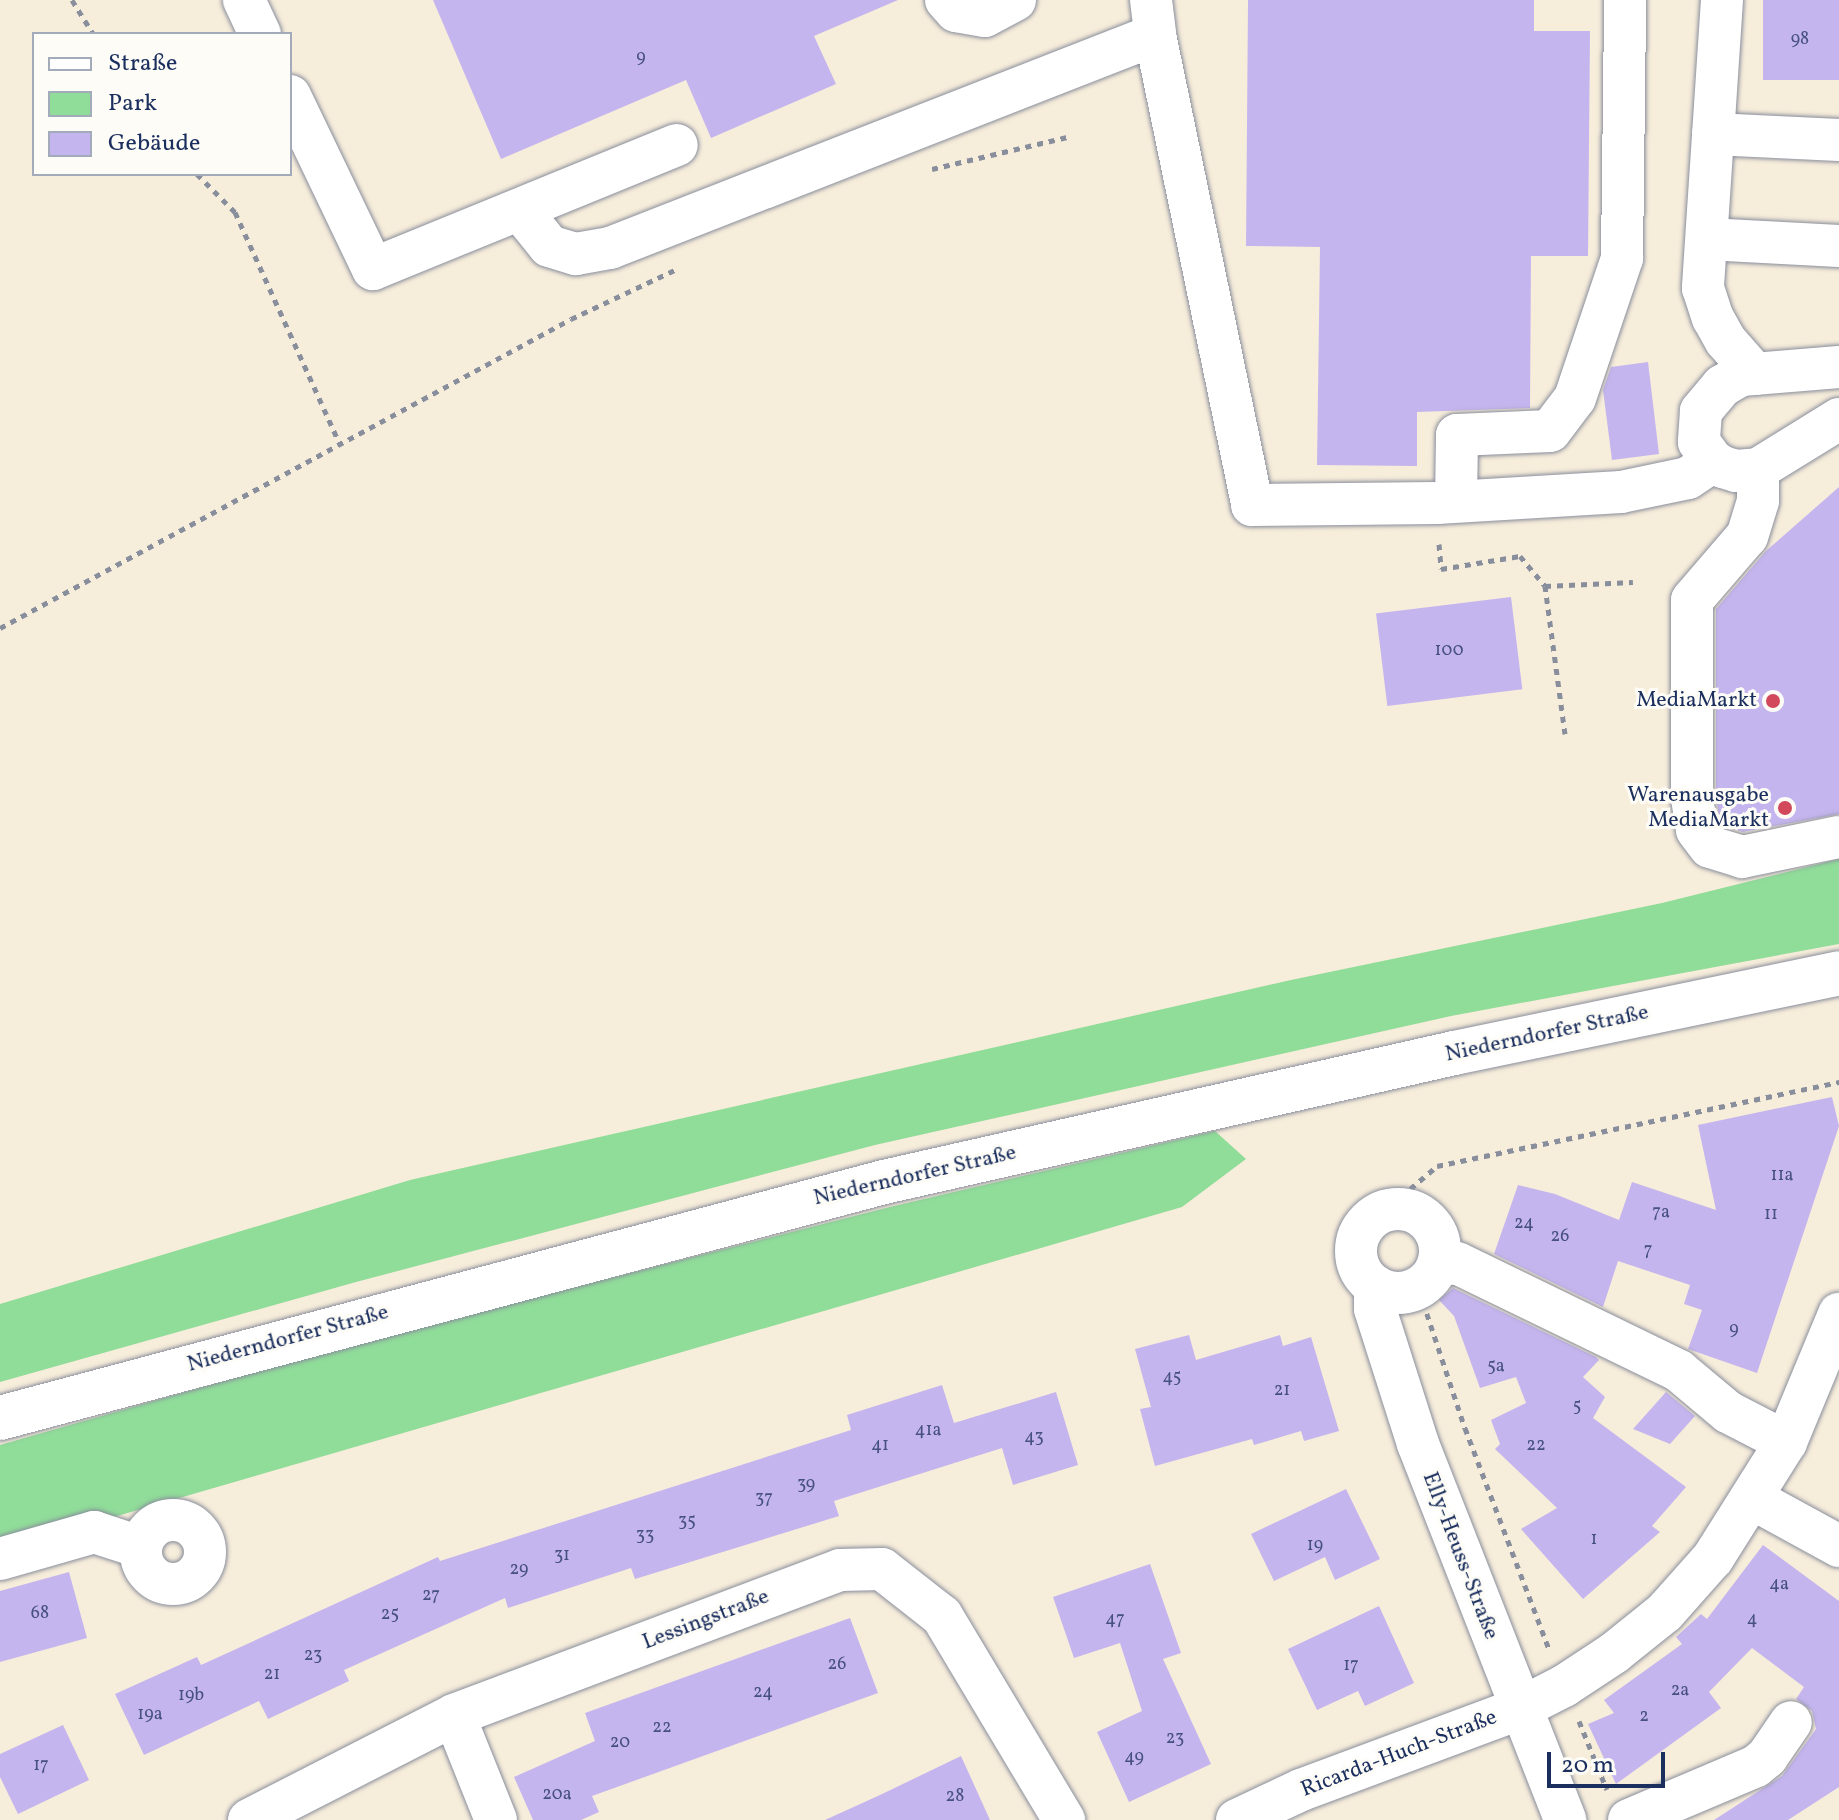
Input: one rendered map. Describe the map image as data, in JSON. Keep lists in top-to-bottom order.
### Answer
{
  "streets": {
    "main road": ["Niederndorfer Straße"],
    "street": ["Elly-Heuss-Straße", "Lessingstraße", "Ricarda-Huch-Straße"]
  },
  "crossings": [
    ["Elly-Heuss-Straße", "Ricarda-Huch-Straße"]
  ],
  "places": ["MediaMarkt", "Warenausgabe MediaMarkt"],
  "house_numbers": [
    "98",
    "9",
    "100",
    "11a",
    "7a",
    "11",
    "24",
    "26",
    "7",
    "9",
    "5a",
    "45",
    "21",
    "5",
    "41a",
    "43",
    "41",
    "22",
    "39",
    "37",
    "35",
    "33",
    "1",
    "19",
    "31",
    "29",
    "4a",
    "27",
    "68",
    "25",
    "47",
    "4",
    "23",
    "26",
    "17",
    "21",
    "2a",
    "24",
    "19b",
    "19a",
    "2",
    "22",
    "23",
    "20",
    "49",
    "17",
    "20a",
    "28"
  ],
  "legend": ["Straße", "Park", "Gebäude"],
  "scale_bar": "20 m"
}
